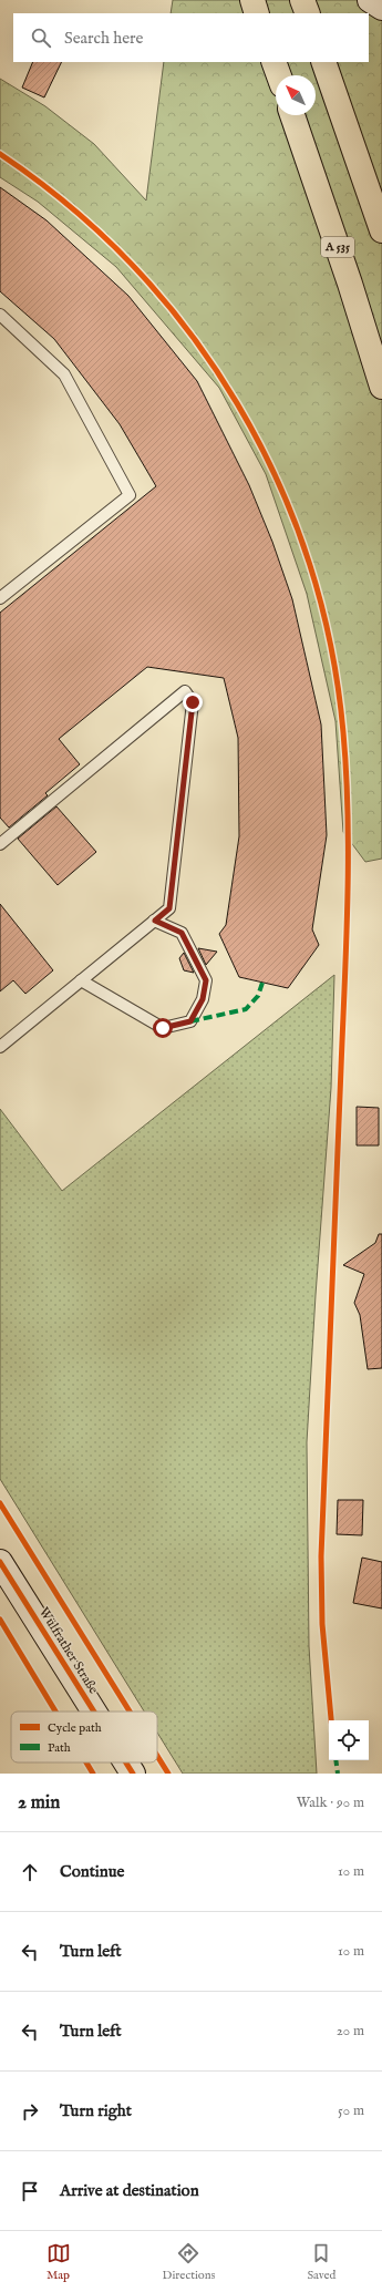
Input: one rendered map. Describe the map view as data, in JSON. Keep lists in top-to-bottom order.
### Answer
{
  "streets": {
    "highway": ["A 535"],
    "main road": ["Wülfrather Straße"]
  },
  "legend": ["Cycle path", "Path"],
  "north": "top left",
  "page": {
    "search": "Search here",
    "heading": ["2 min", "Walk · 90 m"],
    "list": [
      ["Continue", "10 m"],
      ["Turn left", "10 m"],
      ["Turn left", "20 m"],
      ["Turn right", "50 m"],
      "Arrive at destination"
    ],
    "nav": ["Map", "Directions", "Saved"]
  }
}
